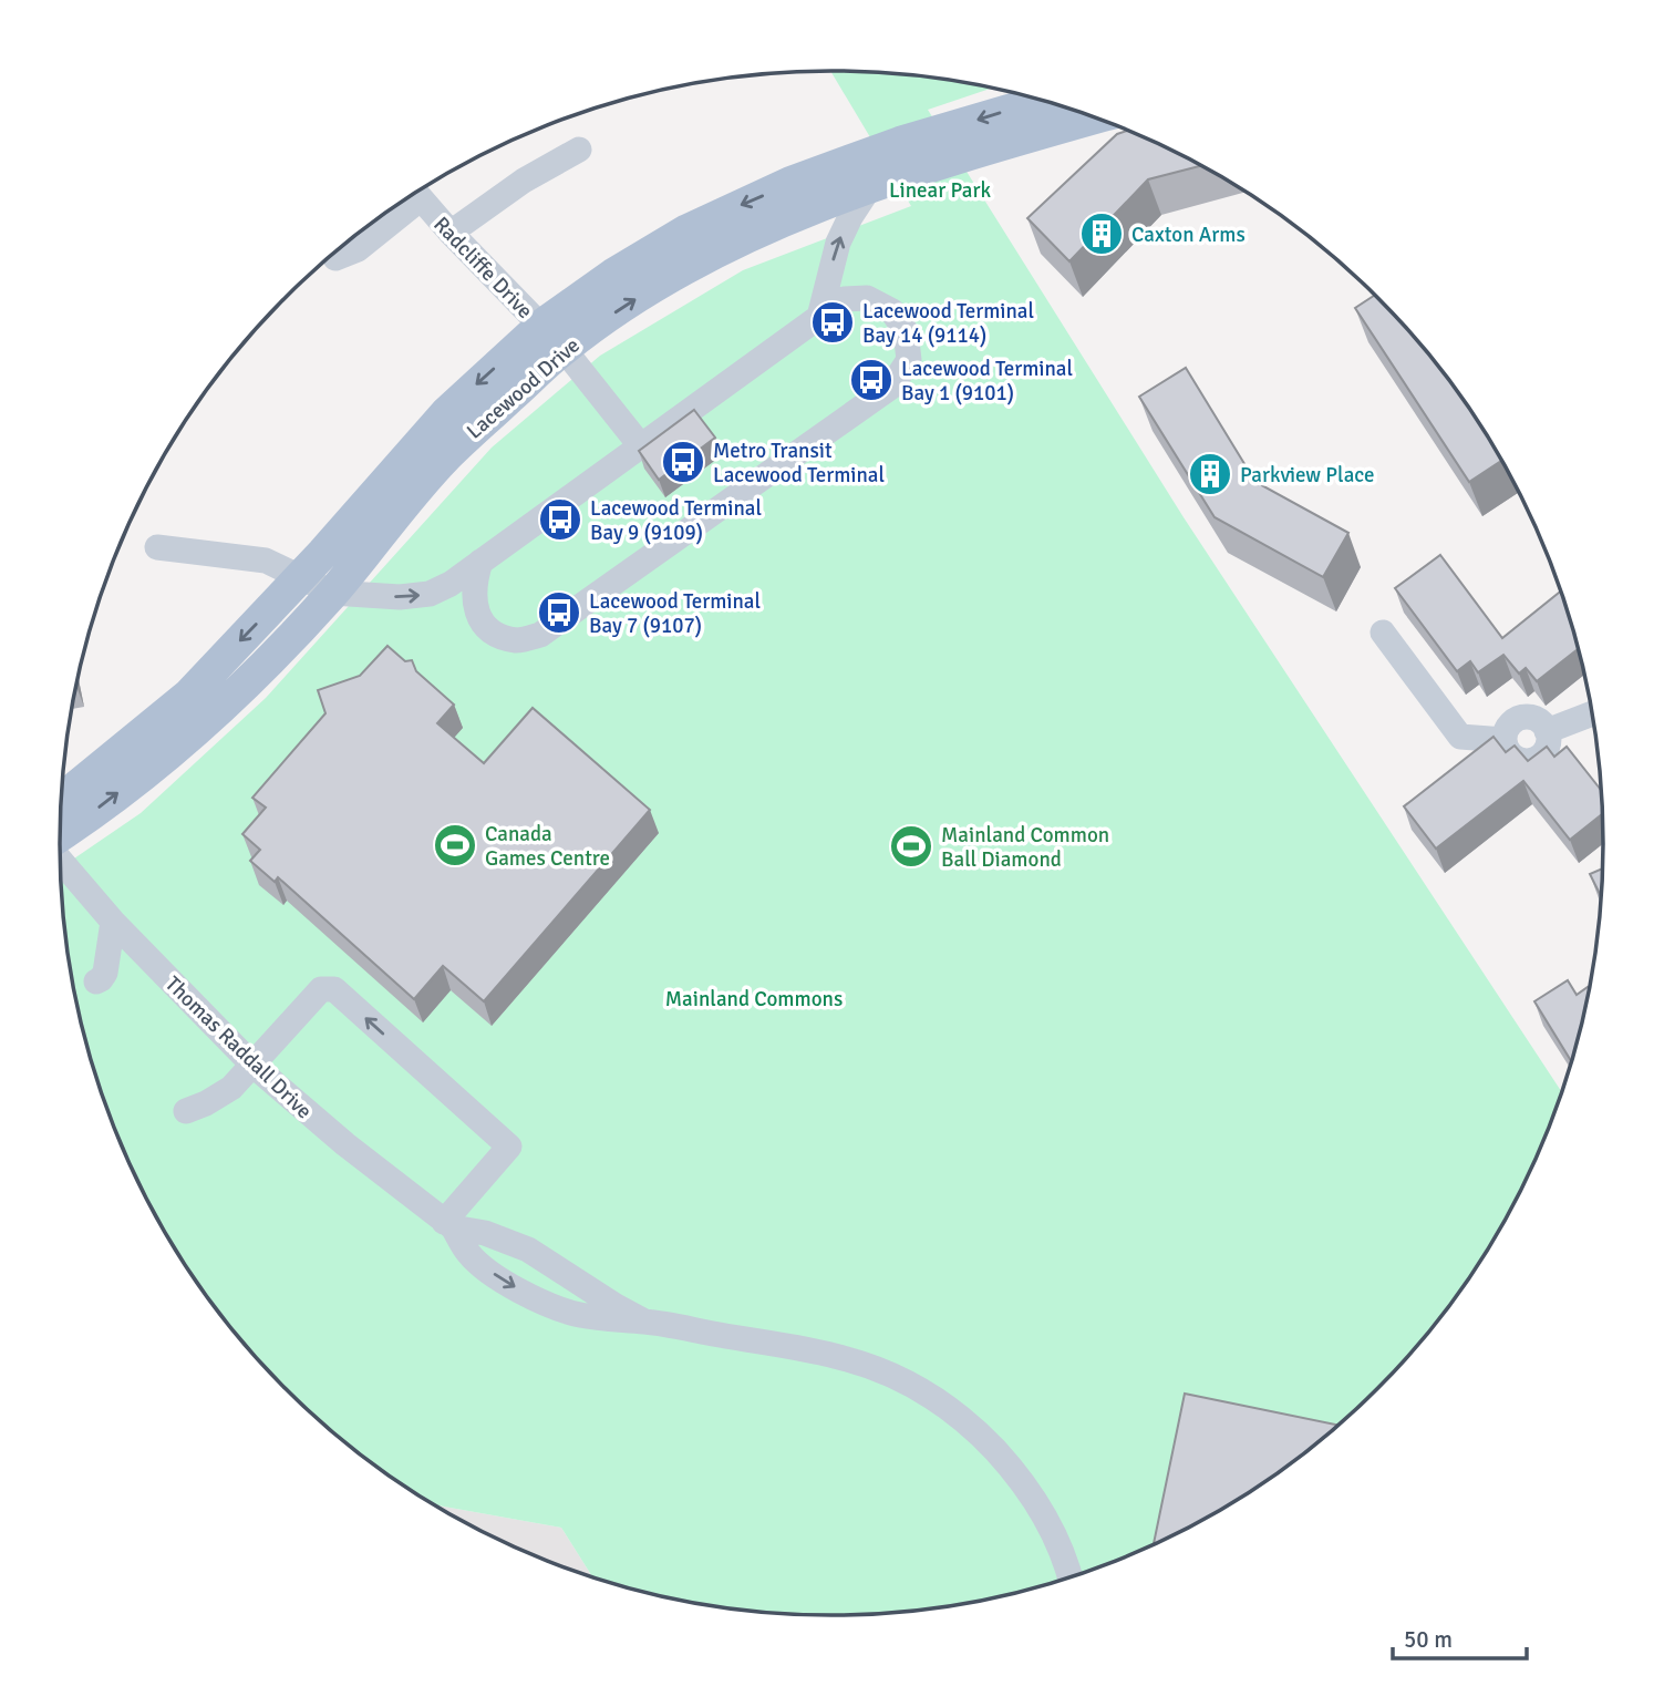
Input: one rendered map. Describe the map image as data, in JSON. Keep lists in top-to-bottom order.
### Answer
{
  "streets": {
    "main road": ["Lacewood Drive"],
    "street": ["Radcliffe Drive", "Thomas Raddall Drive"]
  },
  "crossings": [
    ["Radcliffe Drive", "Lacewood Drive"]
  ],
  "parks": ["Linear Park", "Mainland Commons"],
  "places": {
    "building": ["Caxton Arms", "Parkview Place"],
    "bus stop": [
      "Lacewood Terminal Bay 14 (9114)",
      "Lacewood Terminal Bay 1 (9101)",
      "Metro Transit Lacewood Terminal",
      "Lacewood Terminal Bay 9 (9109)",
      "Lacewood Terminal Bay 7 (9107)"
    ],
    "sports": ["Canada Games Centre", "Mainland Common Ball Diamond"]
  },
  "scale_bar": "50 m"
}
